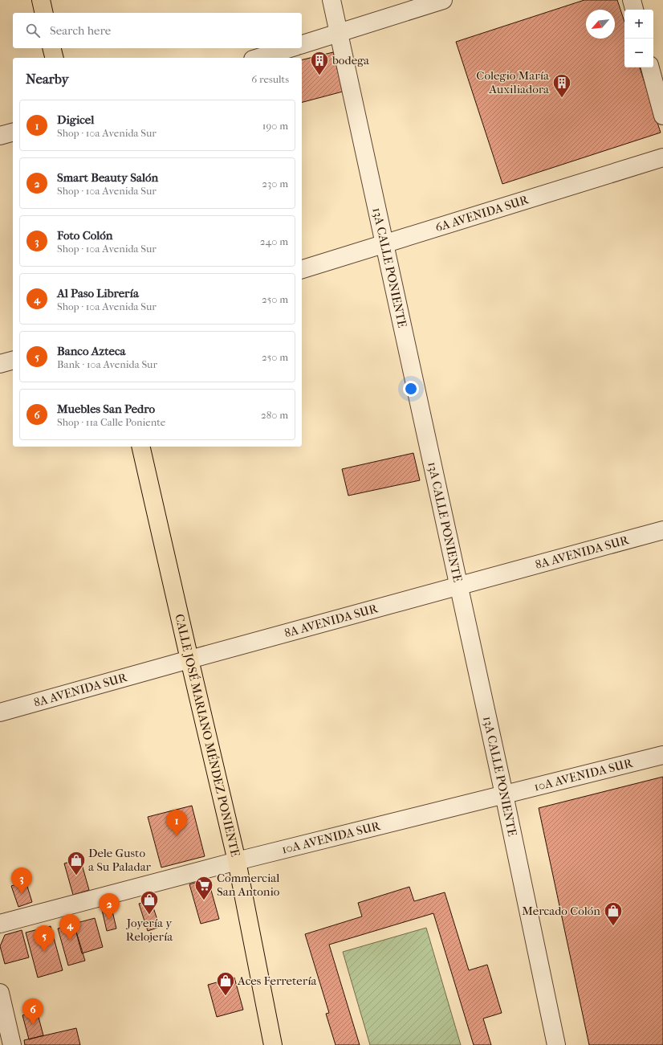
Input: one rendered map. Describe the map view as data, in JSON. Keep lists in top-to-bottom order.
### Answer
{
  "streets": {
    "main road": ["CALLE JOSÉ MARIANO MÉNDEZ PONIENTE"],
    "street": [
      "6A AVENIDA SUR",
      "13A CALLE PONIENTE",
      "8A AVENIDA SUR",
      "10A AVENIDA SUR"
    ]
  },
  "crossings": [
    ["6A AVENIDA SUR", "13A CALLE PONIENTE"],
    ["13A CALLE PONIENTE", "8A AVENIDA SUR"],
    ["13A CALLE PONIENTE", "10A AVENIDA SUR"],
    ["8A AVENIDA SUR", "CALLE JOSÉ MARIANO MÉNDEZ PONIENTE"],
    ["CALLE JOSÉ MARIANO MÉNDEZ PONIENTE", "10A AVENIDA SUR"]
  ],
  "places": {
    "building": ["bodega", "Colegio María Auxiliadora"],
    "shop": [
      "Dele Gusto a Su Paladar",
      "Joyería y Relojería",
      "Mercado Colón",
      "Aces Ferretería"
    ],
    "supermarket": ["Commercial San Antonio"]
  },
  "north": "bottom left",
  "page": {
    "map_buttons": ["+", "−"],
    "search": "Search here",
    "heading": ["Nearby", "6 results"],
    "list": [
      {
        "mark": "1",
        "name": "Digicel",
        "note": "Shop · 10a Avenida Sur",
        "value": "190 m"
      },
      {
        "mark": "2",
        "name": "Smart Beauty Salón",
        "note": "Shop · 10a Avenida Sur",
        "value": "230 m"
      },
      {
        "mark": "3",
        "name": "Foto Colón",
        "note": "Shop · 10a Avenida Sur",
        "value": "240 m"
      },
      {
        "mark": "4",
        "name": "Al Paso Librería",
        "note": "Shop · 10a Avenida Sur",
        "value": "250 m"
      },
      {
        "mark": "5",
        "name": "Banco Azteca",
        "note": "Bank · 10a Avenida Sur",
        "value": "250 m"
      },
      {
        "mark": "6",
        "name": "Muebles San Pedro",
        "note": "Shop · 11a Calle Poniente",
        "value": "280 m"
      }
    ],
    "pins": [
      "1",
      "3",
      "2",
      "4",
      "5",
      "6"
    ]
  }
}
